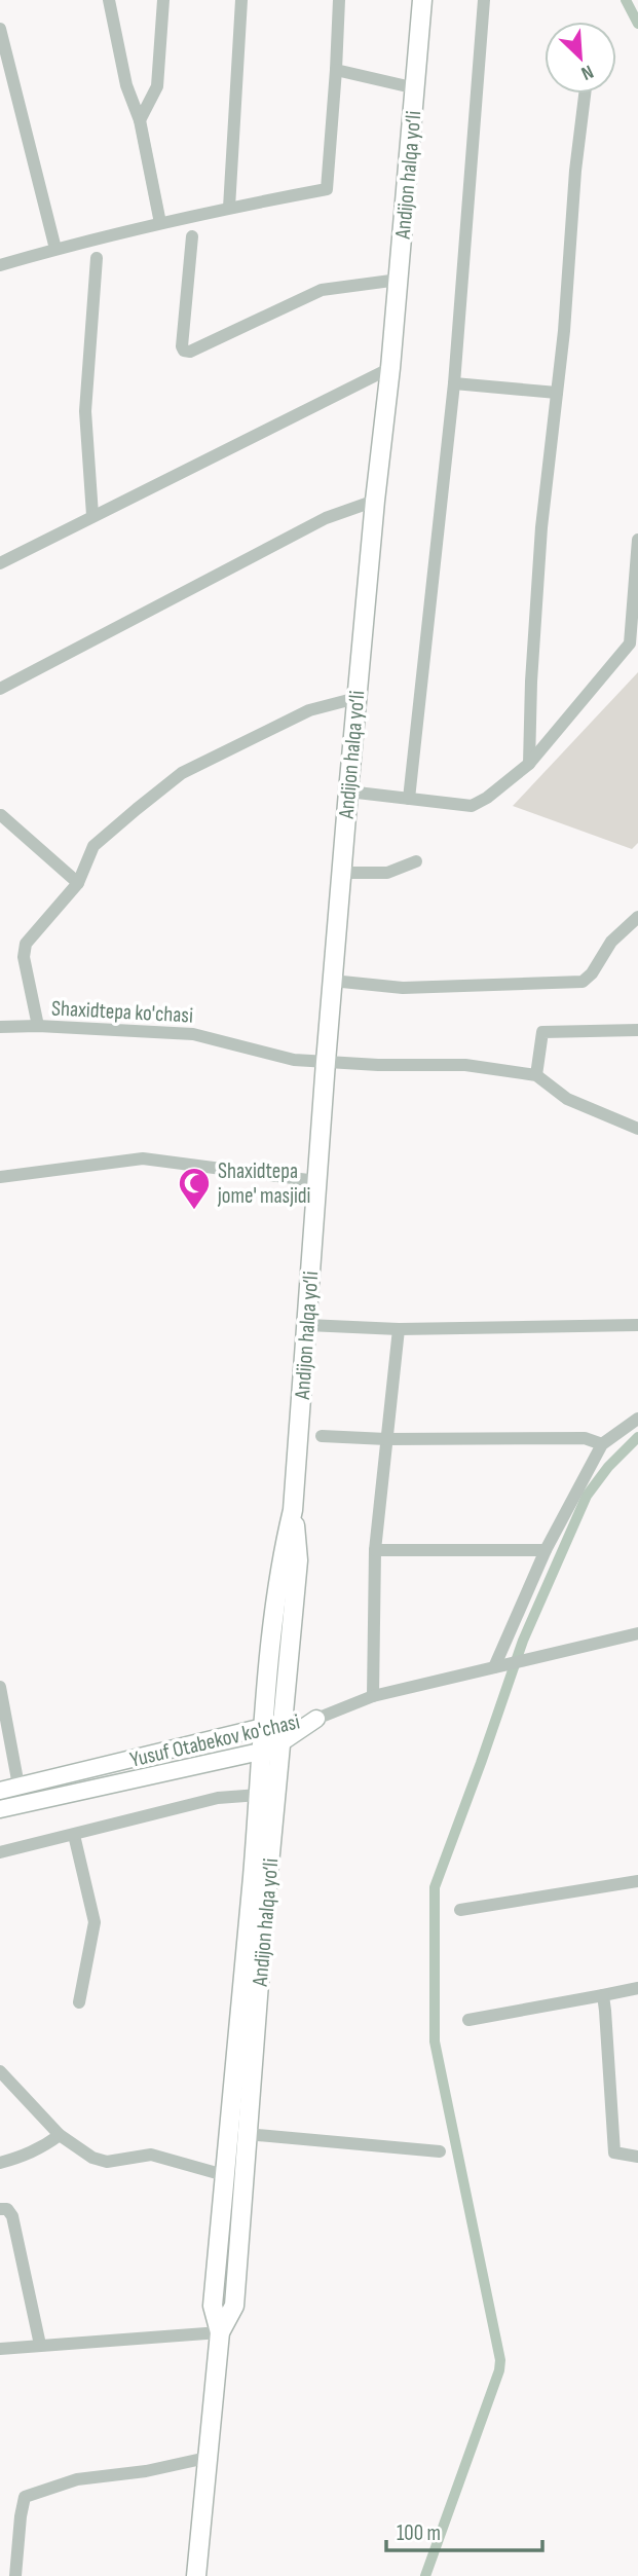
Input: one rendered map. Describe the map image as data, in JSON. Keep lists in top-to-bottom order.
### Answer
{
  "streets": {
    "highway": ["Andijon halqa yo‘li"],
    "main road": ["Yusuf Otabekov ko'chasi"],
    "street": ["Shaxidtepa ko'chasi"]
  },
  "crossings": [
    ["Andijon halqa yo‘li", "Shaxidtepa ko'chasi"],
    ["Andijon halqa yo‘li", "Yusuf Otabekov ko'chasi"]
  ],
  "places": {
    "mosque": ["Shaxidtepa jome' masjidi"]
  },
  "scale_bar": "100 m",
  "north": "bottom right"
}
